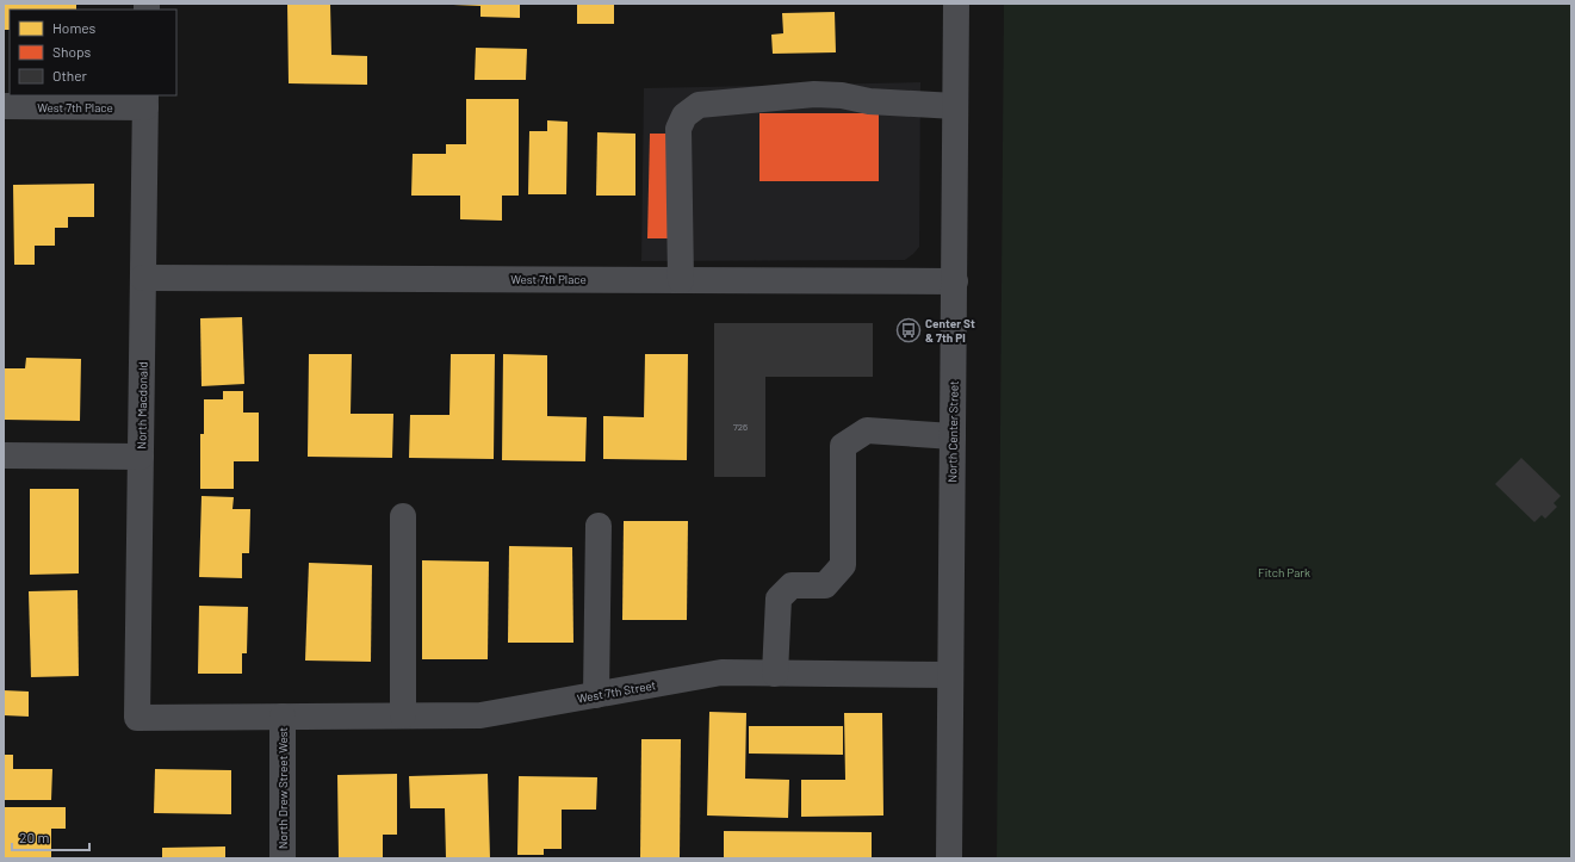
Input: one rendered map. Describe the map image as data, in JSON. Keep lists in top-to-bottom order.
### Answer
{
  "streets": {
    "street": [
      "West 7th Place",
      "North Macdonald",
      "North Center Street",
      "West 7th Street",
      "North Drew Street West"
    ]
  },
  "crossings": [
    ["West 7th Place", "North Macdonald"],
    ["West 7th Place", "North Center Street"],
    ["North Macdonald", "West 7th Street"],
    ["North Center Street", "West 7th Street"],
    ["West 7th Street", "North Drew Street West"]
  ],
  "parks": ["Fitch Park"],
  "places": {
    "bus stop": ["Center St & 7th Pl"]
  },
  "house_numbers": ["726"],
  "legend": ["Homes", "Shops", "Other"],
  "scale_bar": "20 m"
}
